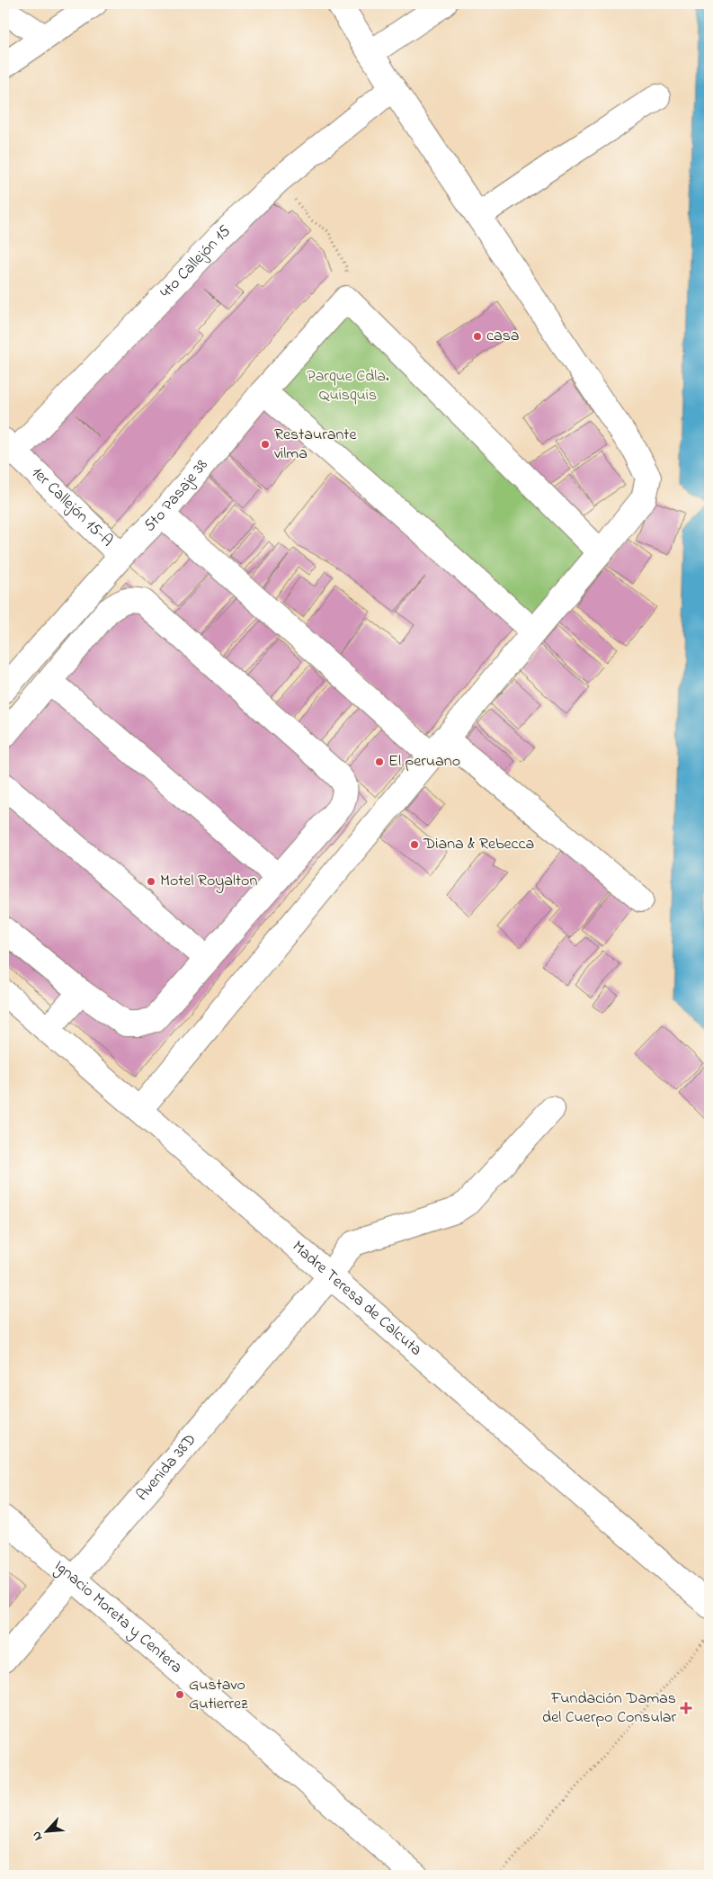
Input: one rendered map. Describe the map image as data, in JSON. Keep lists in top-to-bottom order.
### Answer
{
  "streets": {
    "street": [
      "4to Callejón 15",
      "5to Pasaje 38",
      "1er Callejón 15-A",
      "Madre Teresa de Calcuta",
      "Avenida 38D",
      "Ignacio Moreta y Centera"
    ]
  },
  "crossings": [
    ["4to Callejón 15", "1er Callejón 15-A"],
    ["5to Pasaje 38", "1er Callejón 15-A"],
    ["Madre Teresa de Calcuta", "Avenida 38D"],
    ["Avenida 38D", "Ignacio Moreta y Centera"]
  ],
  "parks": ["Parque Cdla. Quisquis"],
  "places": {
    "other": [
      "casa",
      "Restaurante vilma",
      "El peruano",
      "Diana & Rebecca",
      "Motel Royalton",
      "Gustavo Gutierrez"
    ],
    "health": ["Fundación Damas del Cuerpo Consular"]
  },
  "north": "bottom left"
}
